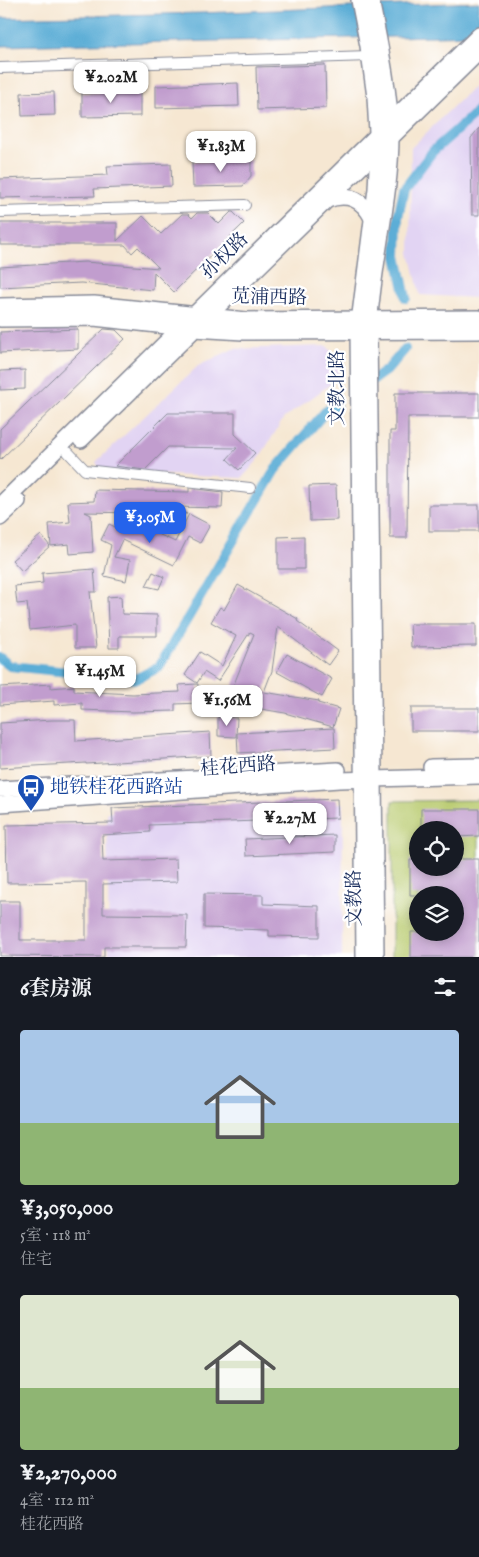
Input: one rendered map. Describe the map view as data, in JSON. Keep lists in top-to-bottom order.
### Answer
{
  "streets": {
    "main road": [
      "孙权路",
      "苋浦西路",
      "文教北路",
      "桂花西路",
      "文教路"
    ]
  },
  "crossings": [
    ["孙权路", "苋浦西路"],
    ["孙权路", "文教北路"],
    ["苋浦西路", "文教北路"],
    ["文教北路", "桂花西路"],
    ["文教北路", "文教路"],
    ["桂花西路", "文教路"]
  ],
  "places": {
    "bus stop": ["地铁桂花西路站"]
  },
  "page": {
    "price": [
      "¥2.02M",
      "¥1.83M",
      "¥3.05M",
      "¥1.45M",
      "¥1.56M",
      "¥2.27M"
    ],
    "heading": "6套房源",
    "list": [
      {
        "name": "¥3,050,000",
        "note": "5室 · 118 m² · 住宅"
      },
      {
        "name": "¥2,270,000",
        "note": "4室 · 112 m² · 桂花西路"
      }
    ]
  }
}
